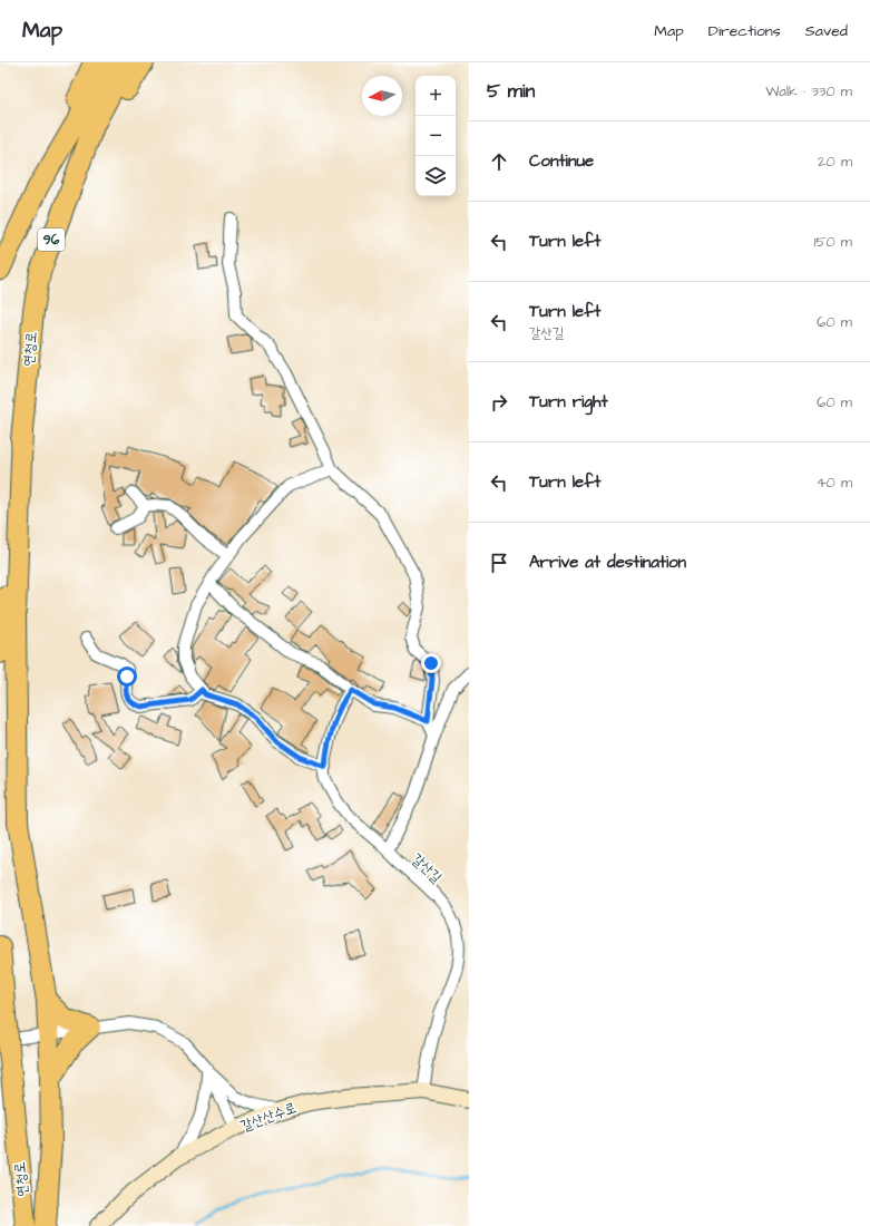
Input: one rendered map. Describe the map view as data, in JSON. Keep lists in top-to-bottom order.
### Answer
{
  "streets": {
    "highway": ["96", "연청로"],
    "main road": ["갈산산수로"],
    "street": ["갈산길"]
  },
  "crossings": [
    ["갈산길", "갈산산수로"]
  ],
  "north": "left",
  "page": {
    "header": "Map",
    "nav": ["Map", "Directions", "Saved"],
    "heading": ["5 min", "Walk · 330 m"],
    "map_buttons": ["+", "−"],
    "list": [
      ["Continue", "20 m"],
      ["Turn left", "150 m"],
      ["Turn left", "갈산길", "60 m"],
      ["Turn right", "60 m"],
      ["Turn left", "40 m"],
      "Arrive at destination"
    ]
  }
}
